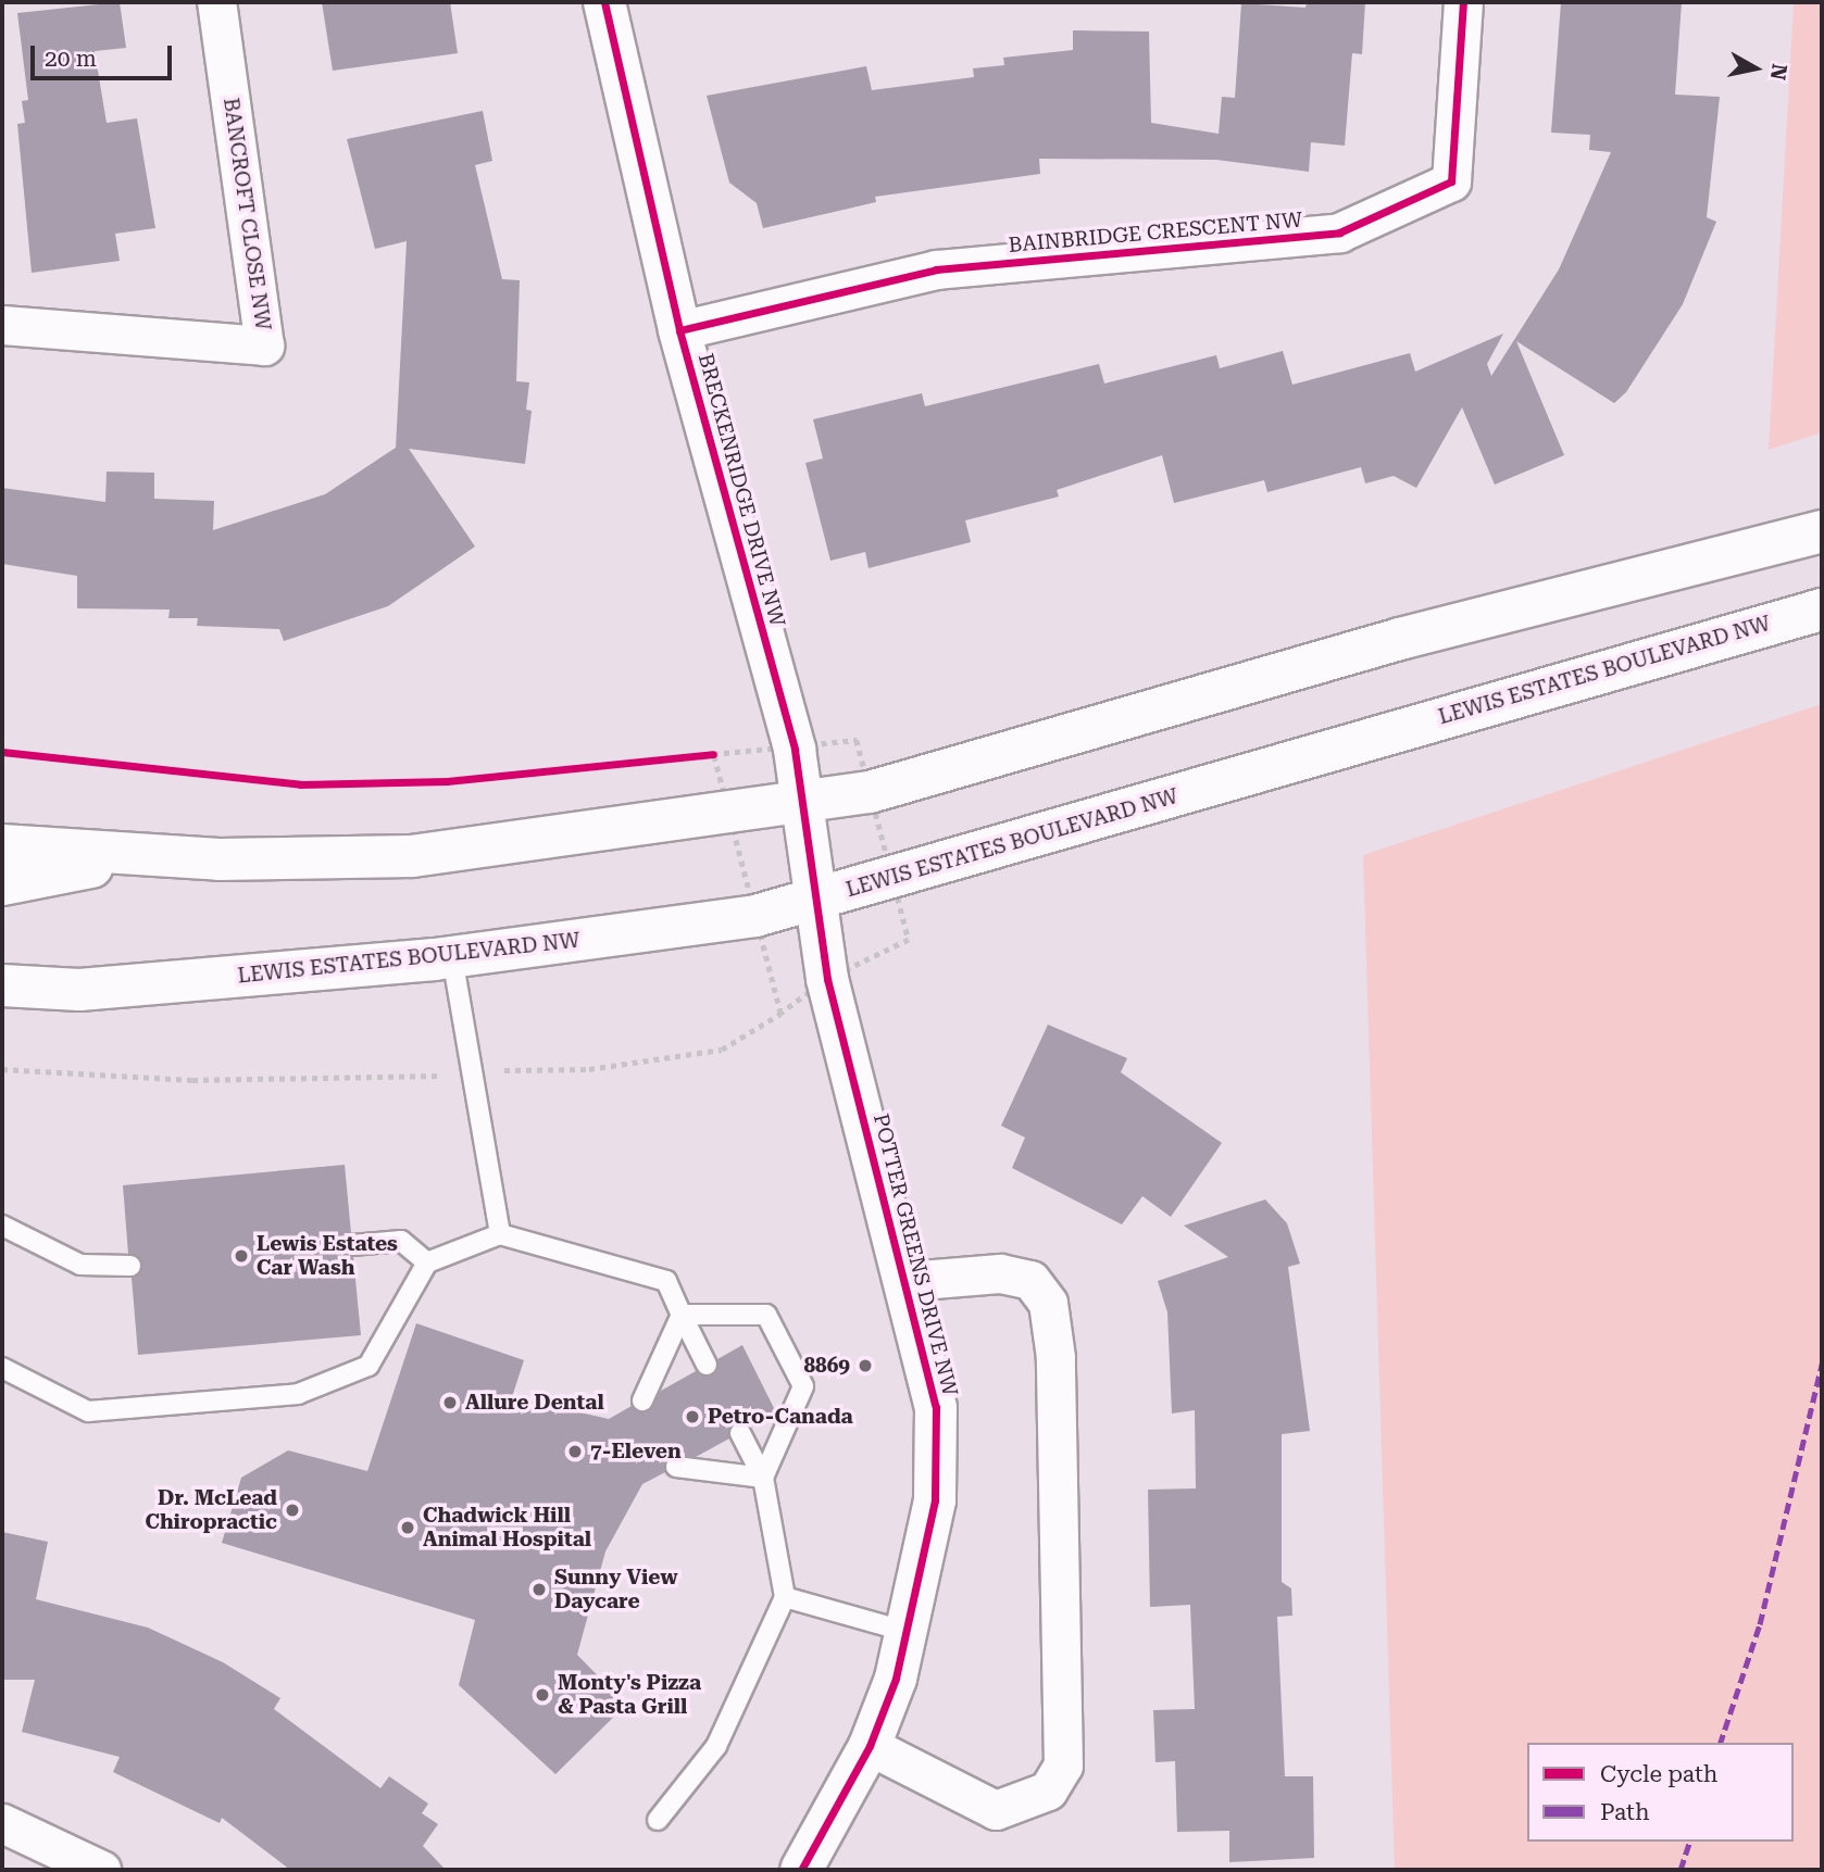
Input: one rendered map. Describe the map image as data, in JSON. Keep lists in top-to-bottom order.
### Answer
{
  "streets": {
    "main road": ["BRECKENRIDGE DRIVE NW", "LEWIS ESTATES BOULEVARD NW", "POTTER GREENS DRIVE NW"],
    "street": ["BANCROFT CLOSE NW", "BAINBRIDGE CRESCENT NW"]
  },
  "crossings": [
    ["BAINBRIDGE CRESCENT NW", "BRECKENRIDGE DRIVE NW"],
    ["BRECKENRIDGE DRIVE NW", "LEWIS ESTATES BOULEVARD NW"],
    ["BRECKENRIDGE DRIVE NW", "POTTER GREENS DRIVE NW"],
    ["LEWIS ESTATES BOULEVARD NW", "POTTER GREENS DRIVE NW"]
  ],
  "places": [
    "Lewis Estates Car Wash",
    "8869",
    "Allure Dental",
    "Petro-Canada",
    "7-Eleven",
    "Dr. McLead Chiropractic",
    "Chadwick Hill Animal Hospital",
    "Sunny View Daycare",
    "Monty's Pizza & Pasta Grill"
  ],
  "legend": ["Cycle path", "Path"],
  "scale_bar": "20 m",
  "north": "right"
}
